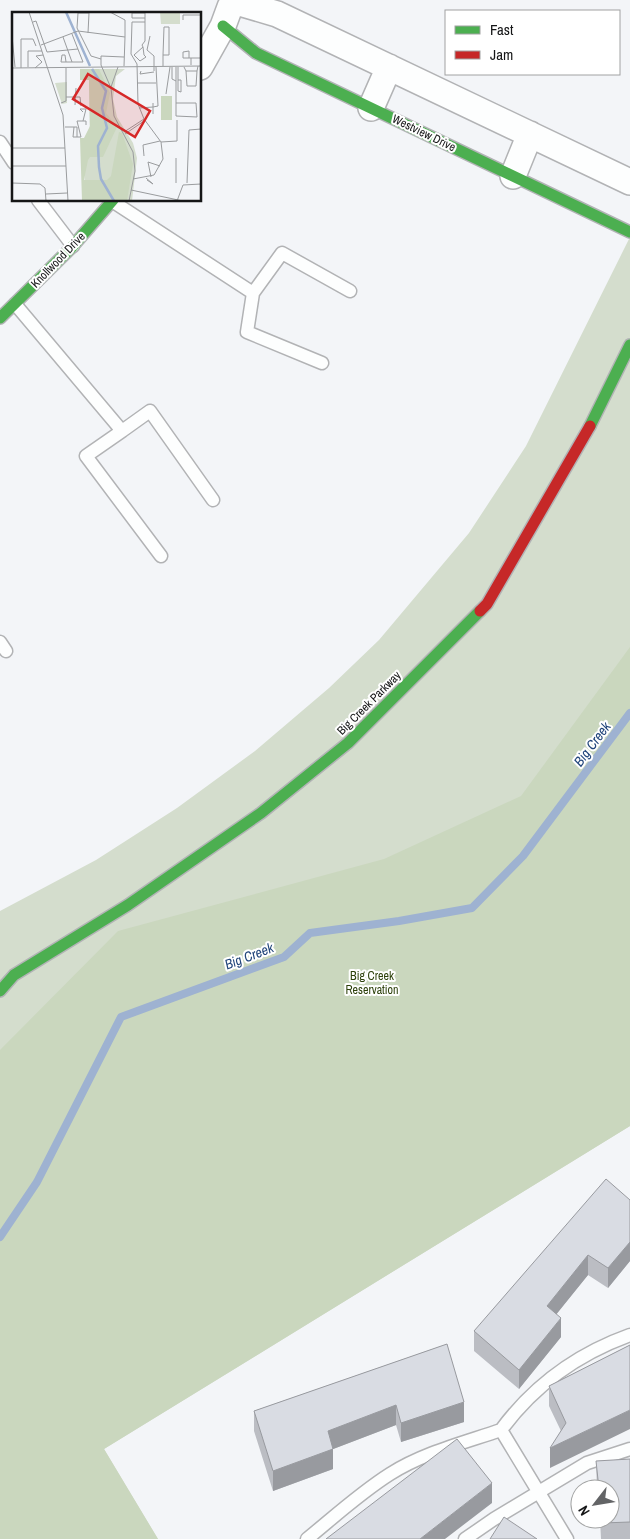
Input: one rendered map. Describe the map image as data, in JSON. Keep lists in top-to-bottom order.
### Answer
{
  "streets": {
    "street": ["Westview Drive", "Knollwood Drive", "Big Creek Parkway"]
  },
  "water": ["Big Creek"],
  "parks": ["Big Creek Reservation"],
  "legend": ["Fast", "Jam"],
  "north": "bottom left"
}
